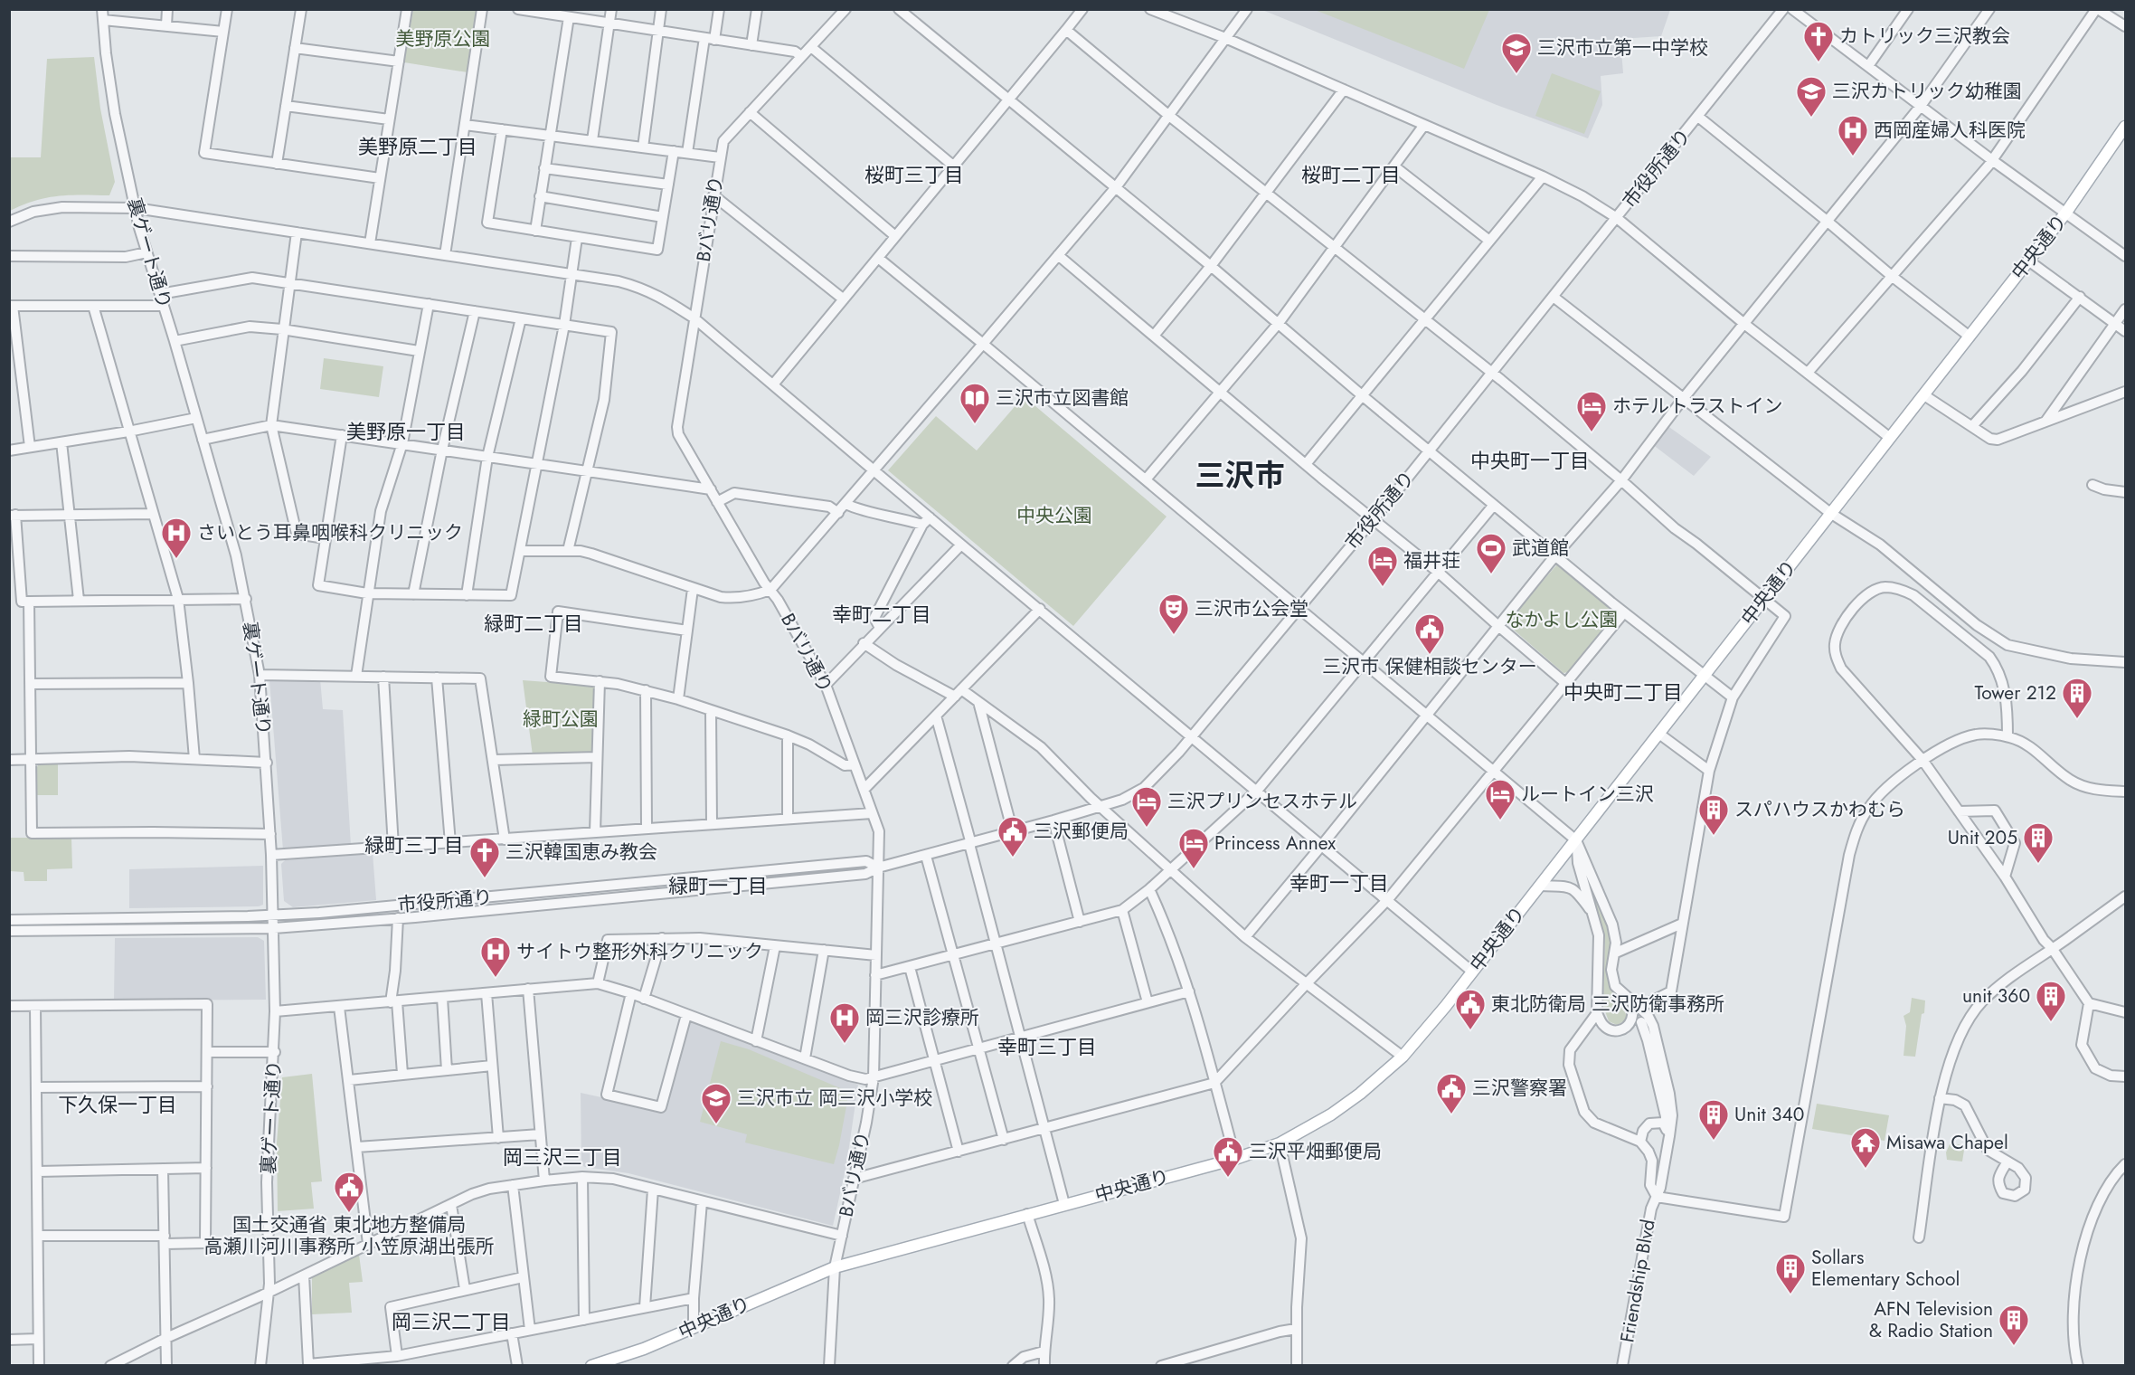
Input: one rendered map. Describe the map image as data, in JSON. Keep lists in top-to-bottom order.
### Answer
{
  "streets": {
    "main road": ["中央通り"],
    "street": [
      "市役所通り",
      "Bバリ通り",
      "裏ゲート通り",
      "Friendship Blvd"
    ]
  },
  "crossings": [
    ["市役所通り", "Bバリ通り"],
    ["市役所通り", "裏ゲート通り"],
    ["Bバリ通り", "中央通り"]
  ],
  "districts": [
    "美野原二丁目",
    "桜町三丁目",
    "桜町二丁目",
    "美野原一丁目",
    "中央町一丁目",
    "三沢市",
    "幸町二丁目",
    "緑町二丁目",
    "中央町二丁目",
    "緑町三丁目",
    "幸町一丁目",
    "緑町一丁目",
    "幸町三丁目",
    "下久保一丁目",
    "岡三沢三丁目",
    "岡三沢二丁目"
  ],
  "parks": [
    "美野原公園",
    "中央公園",
    "なかよし公園",
    "緑町公園"
  ],
  "places": {
    "church": ["カトリック三沢教会", "三沢韓国恵み教会"],
    "school or university": ["三沢市立第一中学校", "三沢カトリック幼稚園", "三沢市立 岡三沢小学校"],
    "hospital": [
      "西岡産婦人科医院",
      "さいとう耳鼻咽喉科クリニック",
      "サイトウ整形外科クリニック",
      "岡三沢診療所"
    ],
    "library": ["三沢市立図書館"],
    "hotel": [
      "ホテルトラストイン",
      "福井荘",
      "ルートイン三沢",
      "三沢プリンセスホテル",
      "Princess Annex"
    ],
    "sports": ["武道館"],
    "theatre": ["三沢市公会堂"],
    "public building": [
      "三沢市 保健相談センター",
      "三沢郵便局",
      "東北防衛局 三沢防衛事務所",
      "三沢警察署",
      "三沢平畑郵便局",
      "国土交通省 東北地方整備局 高瀬川河川事務所 小笠原湖出張所"
    ],
    "building": [
      "Tower 212",
      "スパハウスかわむら",
      "Unit 205",
      "unit 360",
      "Unit 340",
      "Sollars Elementary School",
      "AFN Television & Radio Station"
    ],
    "temple": ["Misawa Chapel"]
  }
}
